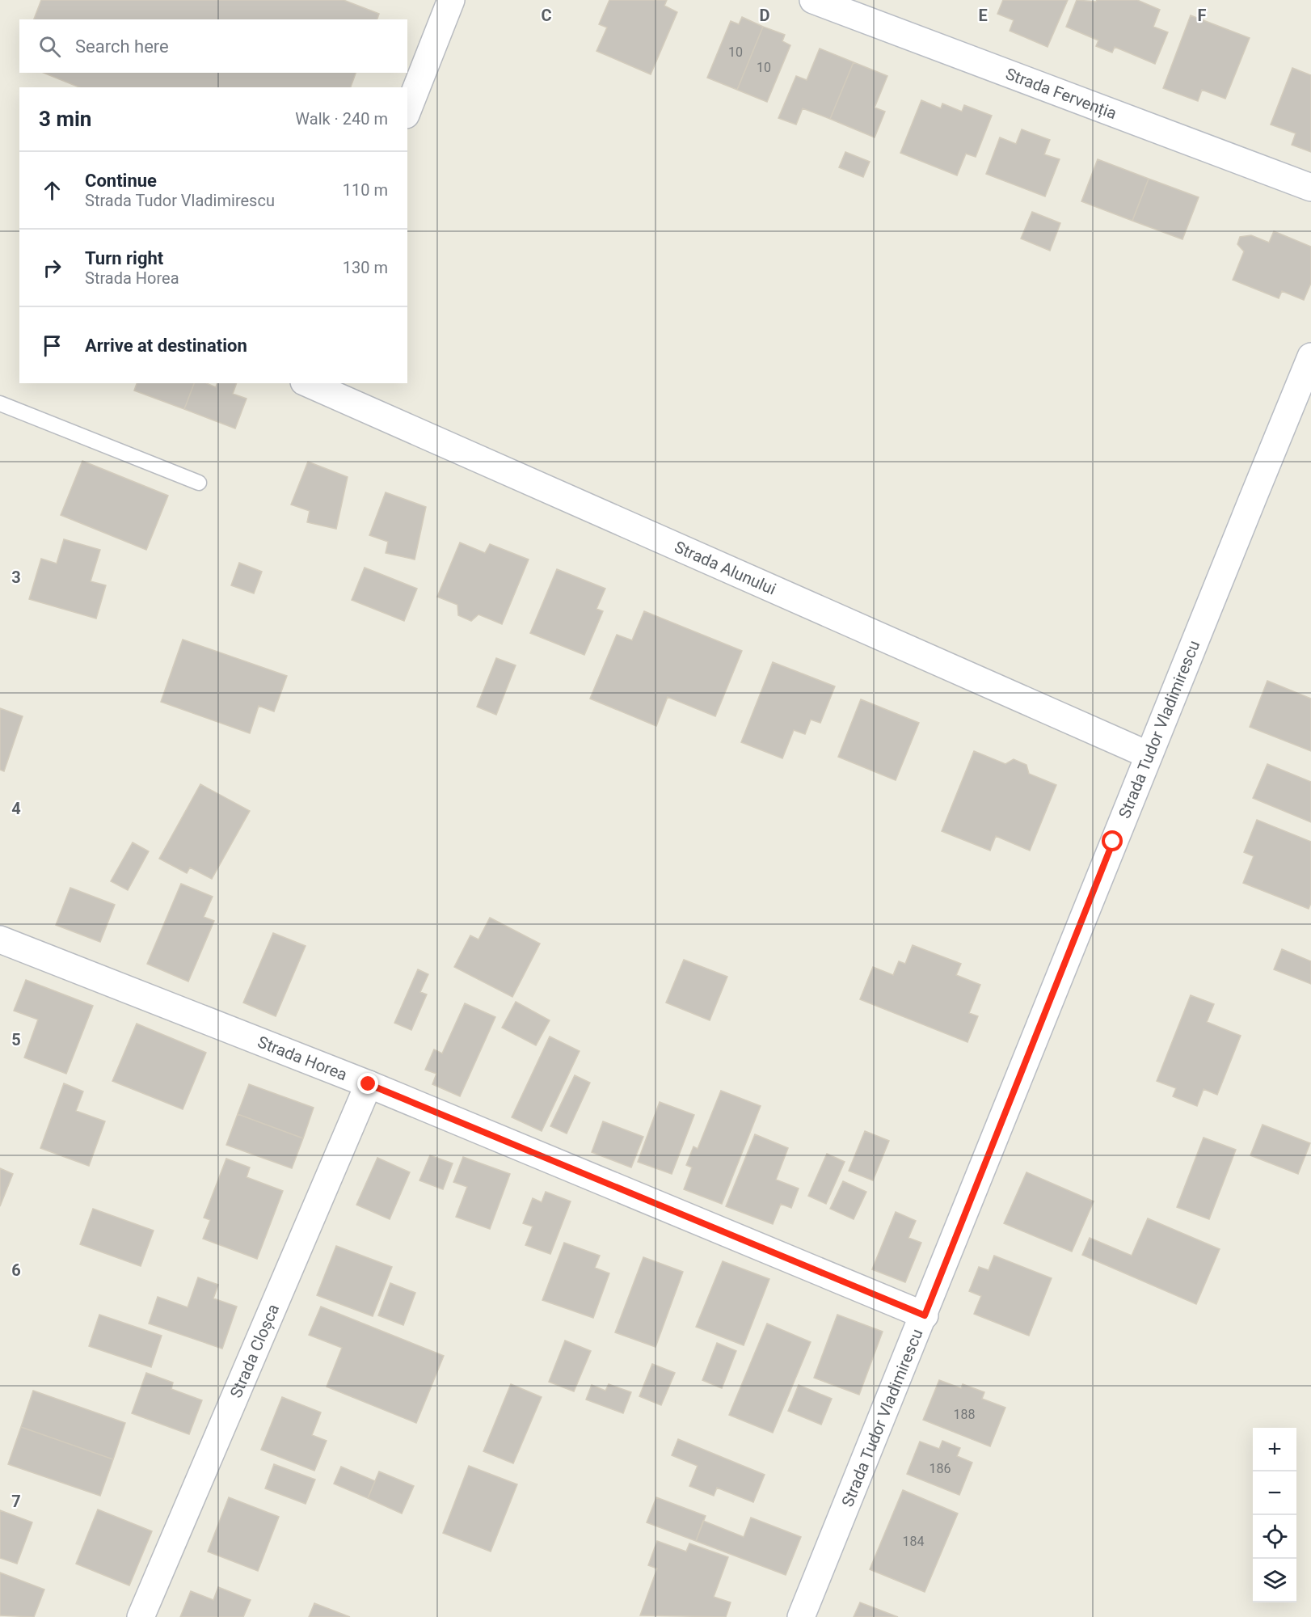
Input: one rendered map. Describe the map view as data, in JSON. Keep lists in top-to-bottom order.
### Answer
{
  "streets": {
    "street": [
      "Strada Fervenția",
      "Strada Alunului",
      "Strada Tudor Vladimirescu",
      "Strada Horea",
      "Strada Cloșca"
    ]
  },
  "crossings": [
    ["Strada Alunului", "Strada Tudor Vladimirescu"],
    ["Strada Tudor Vladimirescu", "Strada Horea"],
    ["Strada Horea", "Strada Cloșca"]
  ],
  "house_numbers": [
    "10",
    "10",
    "188",
    "186",
    "184"
  ],
  "page": {
    "search": "Search here",
    "heading": ["3 min", "Walk · 240 m"],
    "list": [
      ["Continue", "Strada Tudor Vladimirescu", "110 m"],
      ["Turn right", "Strada Horea", "130 m"],
      "Arrive at destination"
    ],
    "map_buttons": ["+", "−"]
  },
  "grid": {
    "columns": [
      "C",
      "D",
      "E",
      "F"
    ],
    "rows": [
      "3",
      "4",
      "5",
      "6",
      "7"
    ]
  }
}
